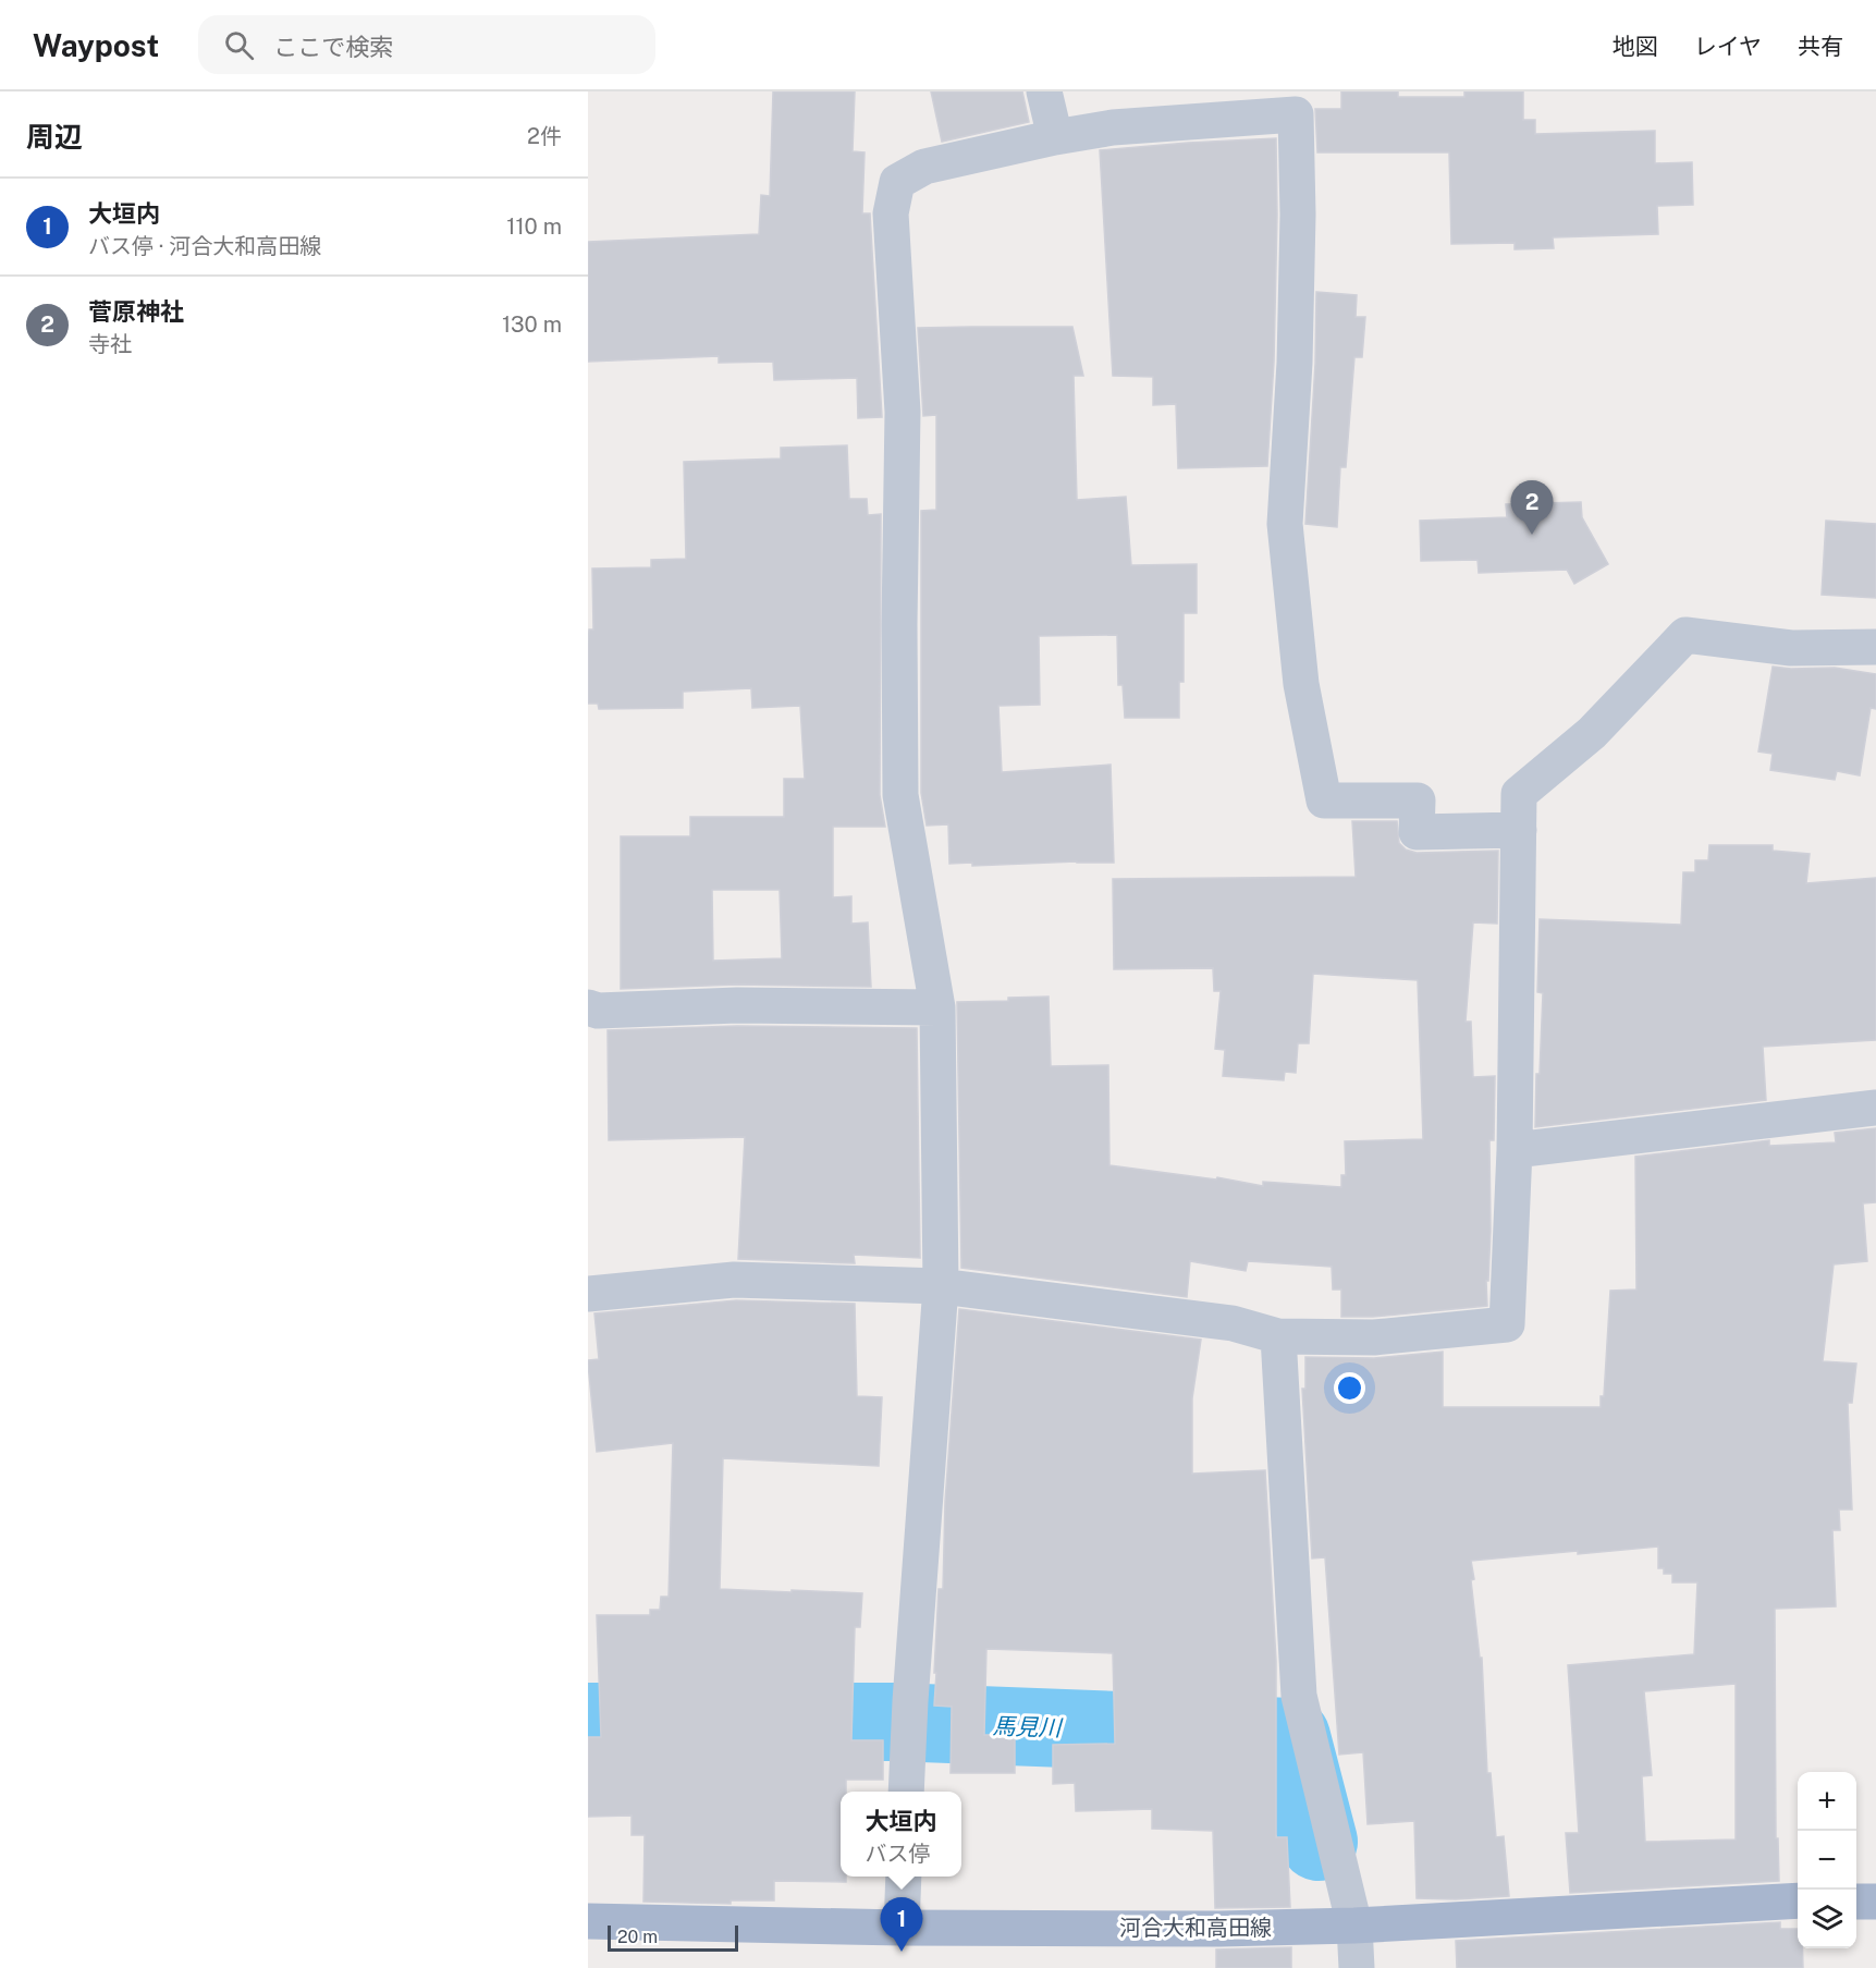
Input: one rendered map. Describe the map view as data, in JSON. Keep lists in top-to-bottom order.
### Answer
{
  "streets": {
    "main road": ["河合大和高田線"]
  },
  "water": ["馬見川"],
  "scale_bar": "20 m",
  "page": {
    "header": "Waypost",
    "search": "ここで検索",
    "nav": ["地図", "レイヤ", "共有"],
    "heading": ["周辺", "2件"],
    "list": [
      {
        "mark": "1",
        "name": "大垣内",
        "note": "バス停 · 河合大和高田線",
        "value": "110 m"
      },
      {
        "mark": "2",
        "name": "菅原神社",
        "note": "寺社",
        "value": "130 m"
      }
    ],
    "pins": ["2", "1"],
    "map_buttons": ["+", "−"],
    "popup": ["大垣内", "バス停"],
    "scale": "20 m"
  }
}
